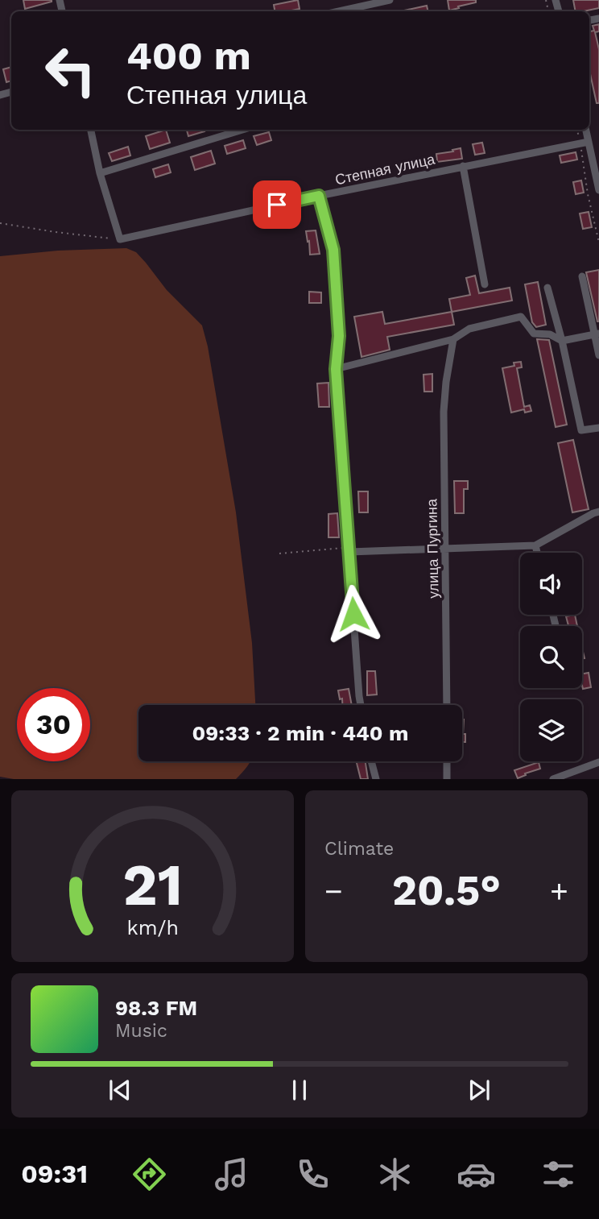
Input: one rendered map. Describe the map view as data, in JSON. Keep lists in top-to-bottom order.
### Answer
{
  "streets": {
    "street": ["Степная улица", "улица Пургина"]
  },
  "page": {
    "turn": ["400 m", "Степная улица"],
    "limit": "30",
    "trip": "09:33 · 2 min · 440 m",
    "tile": "Climate",
    "heat": ["−", "20.5°", "+"],
    "song": ["98.3 FM", "Music"],
    "tabs": "09:31",
    "gauge": ["21", "km/h"]
  }
}
